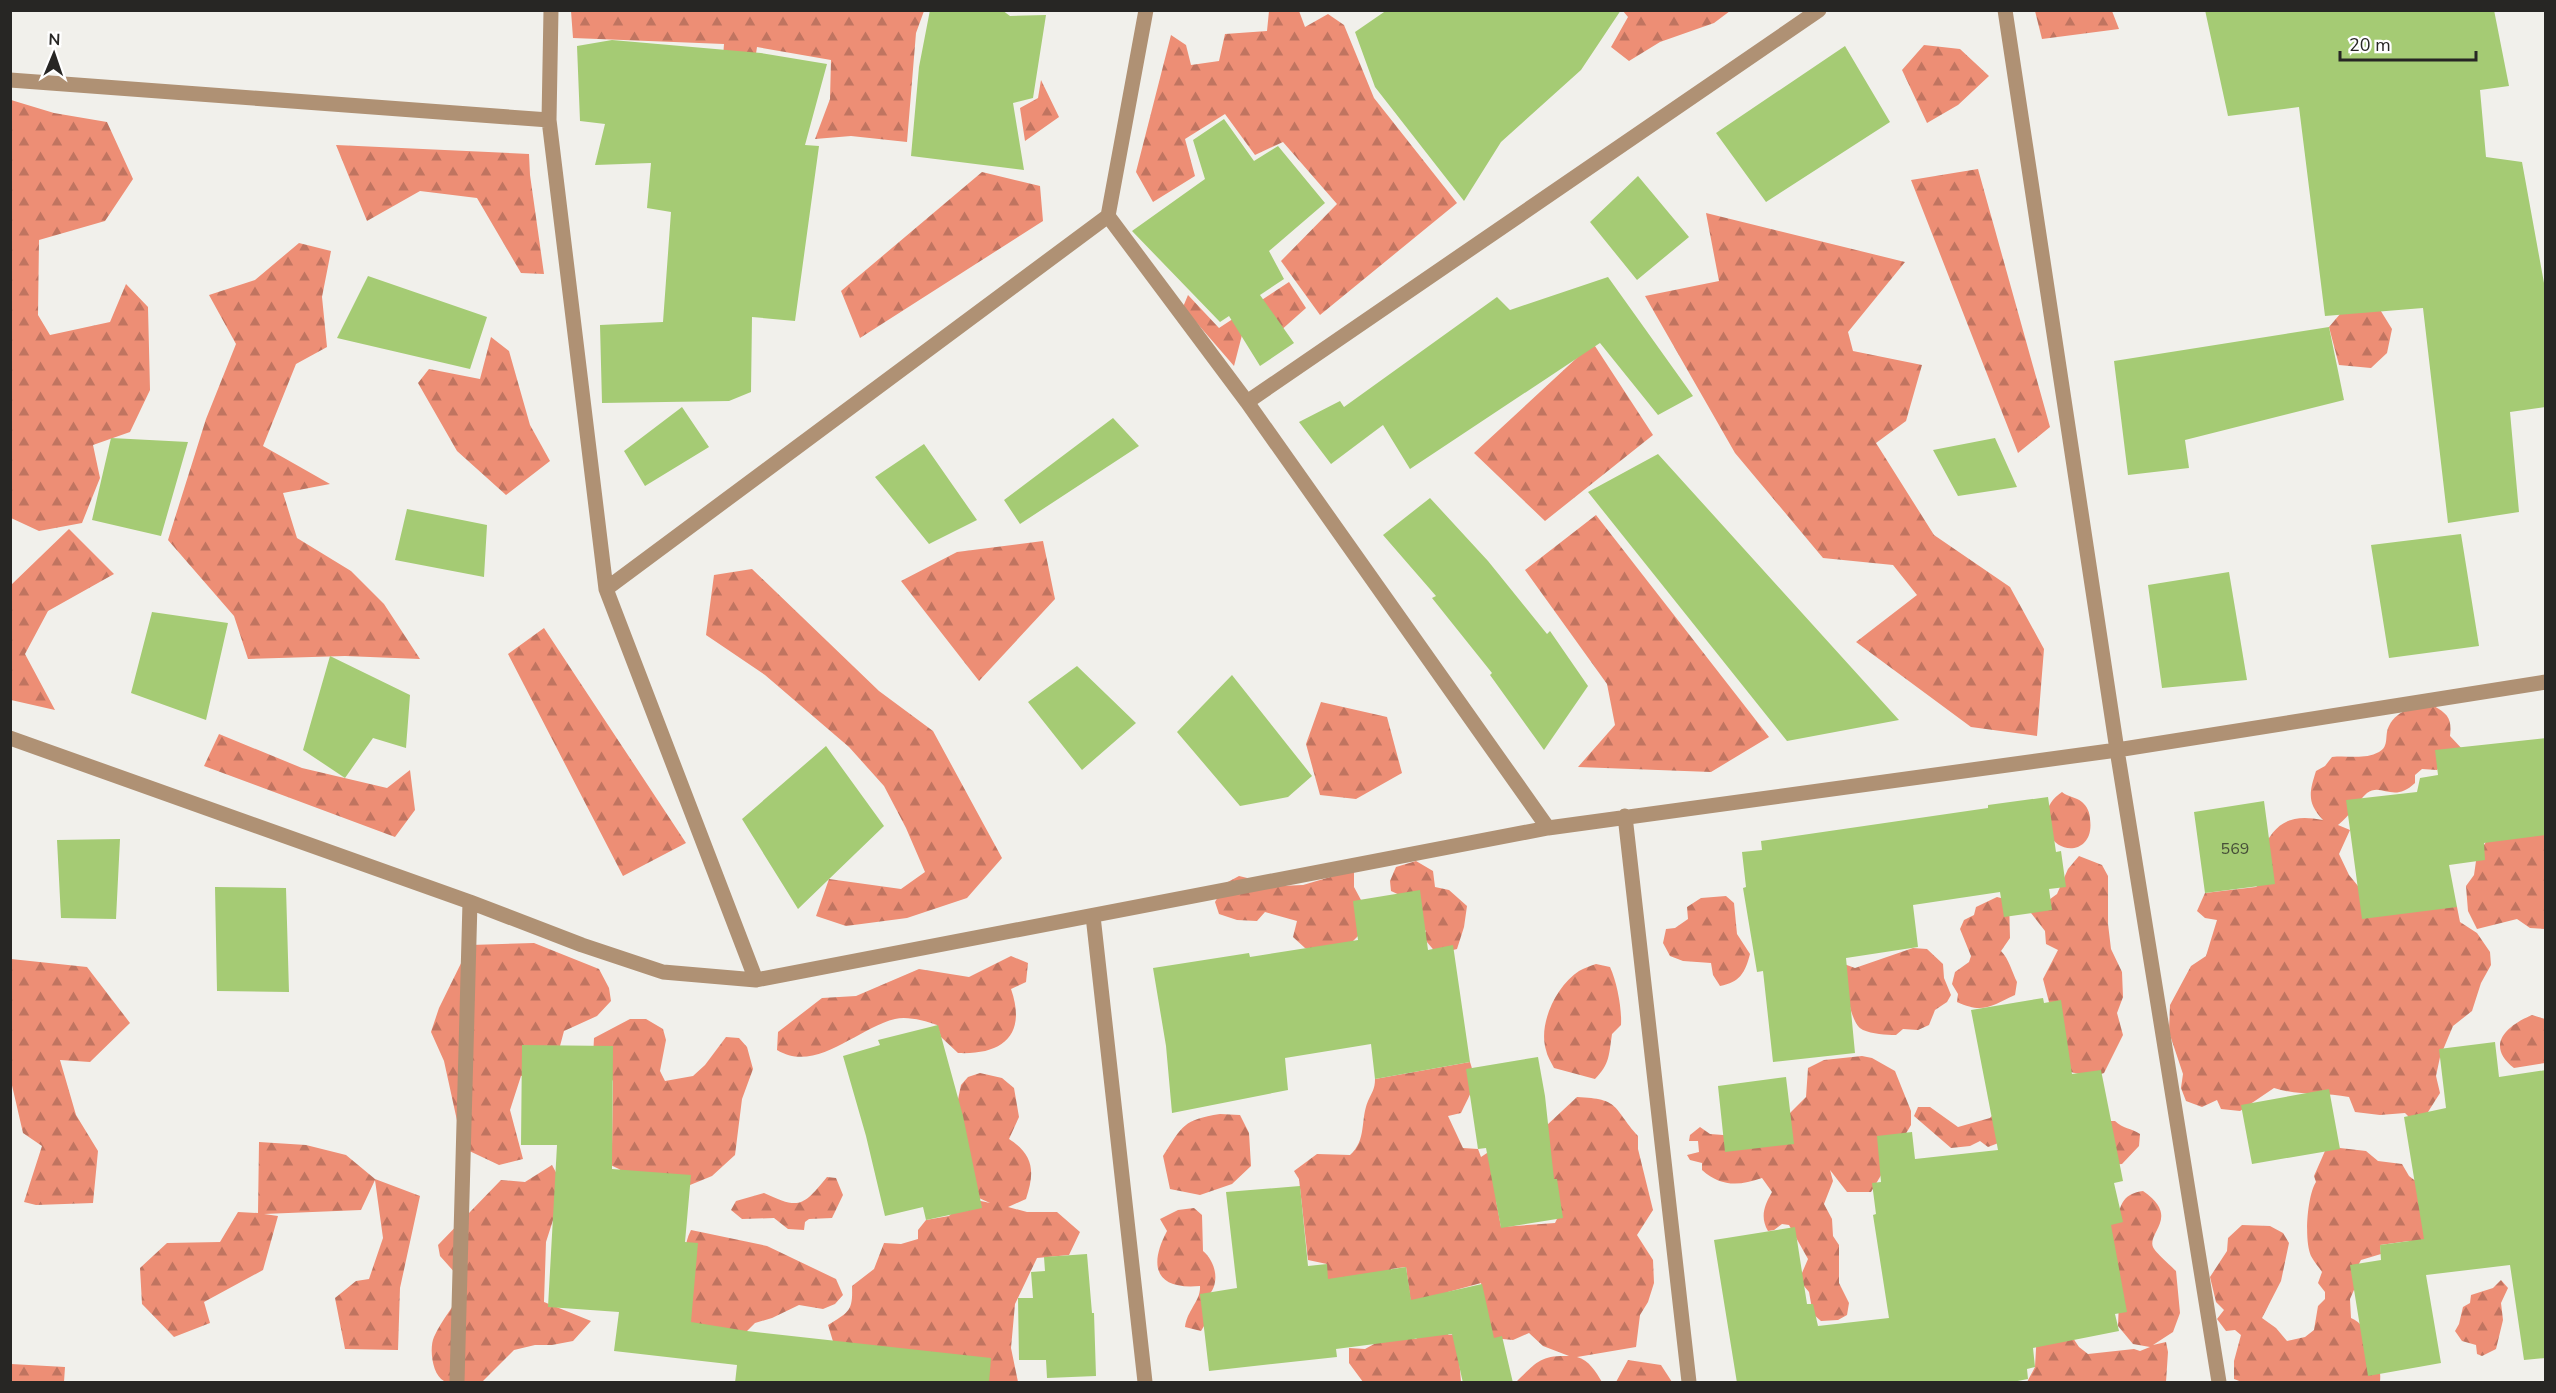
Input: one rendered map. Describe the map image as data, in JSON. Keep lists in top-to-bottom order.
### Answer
{
  "house_numbers": ["569"],
  "scale_bar": "20 m",
  "north": "top"
}
